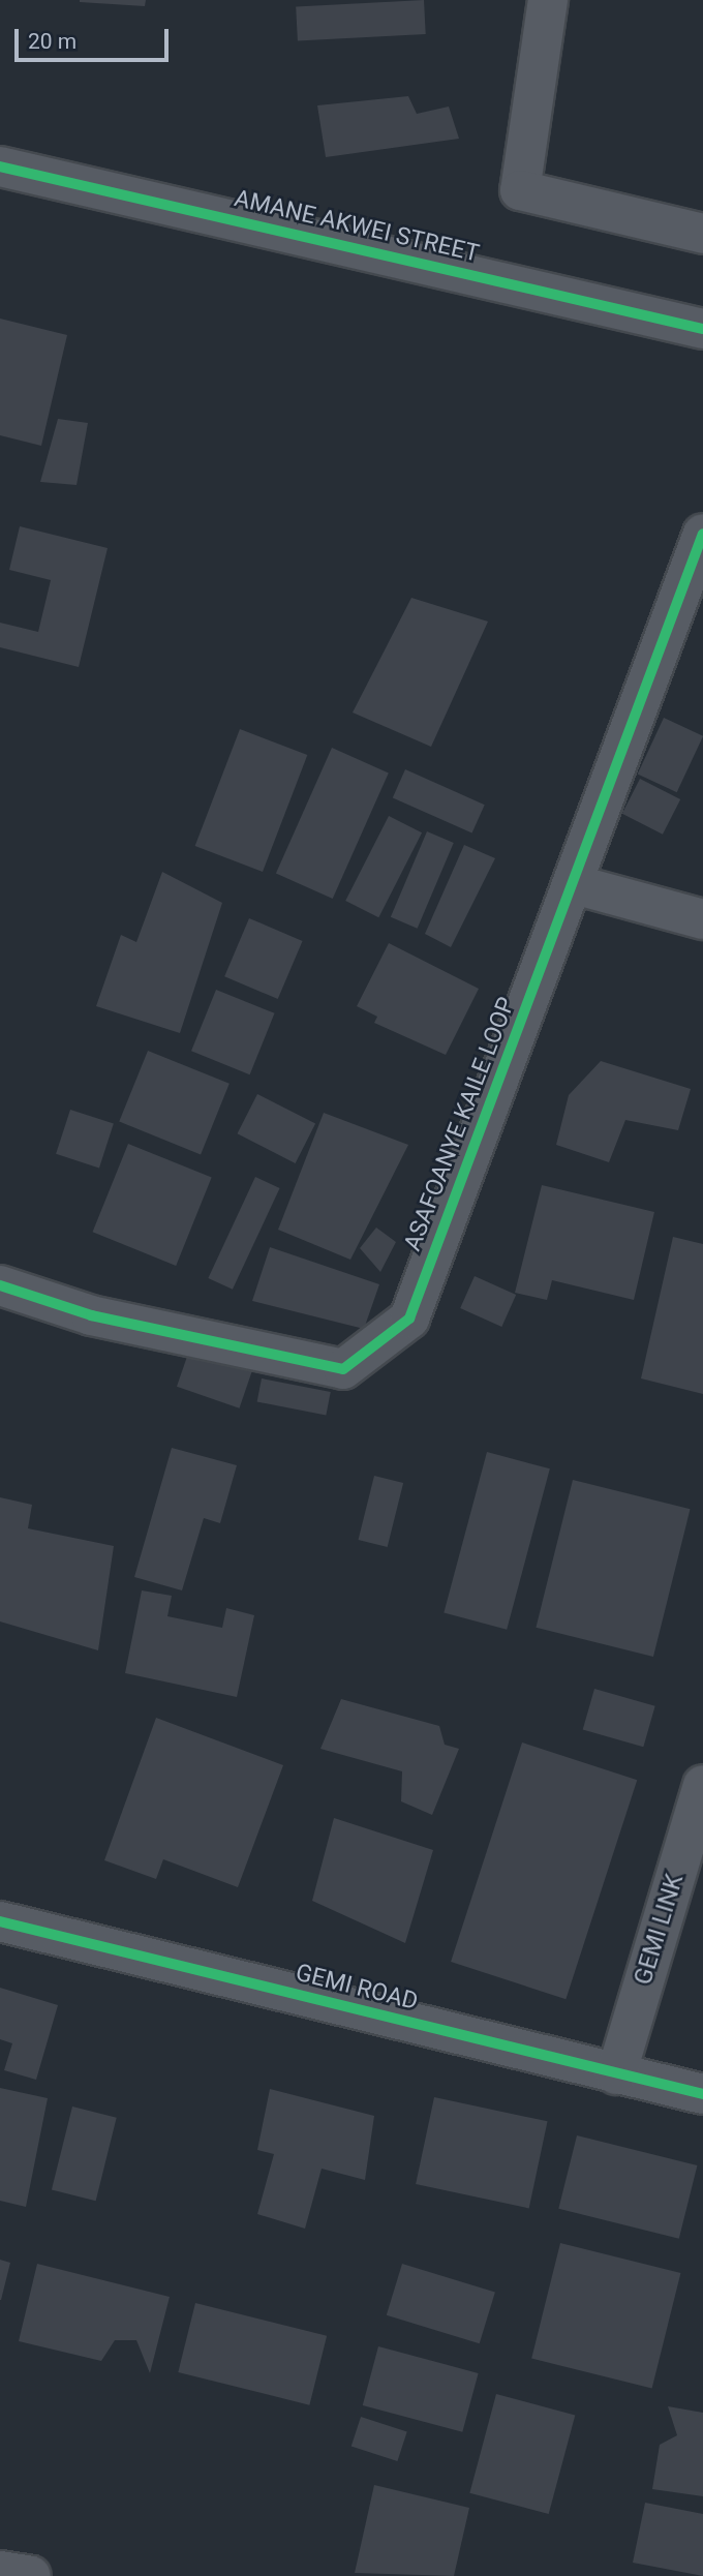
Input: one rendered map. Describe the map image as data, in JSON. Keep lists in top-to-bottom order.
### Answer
{
  "streets": {
    "street": [
      "AMANE AKWEI STREET",
      "ASAFOANYE KAILE LOOP",
      "GEMI LINK",
      "GEMI ROAD"
    ]
  },
  "crossings": [
    ["GEMI LINK", "GEMI ROAD"]
  ],
  "scale_bar": "20 m"
}
